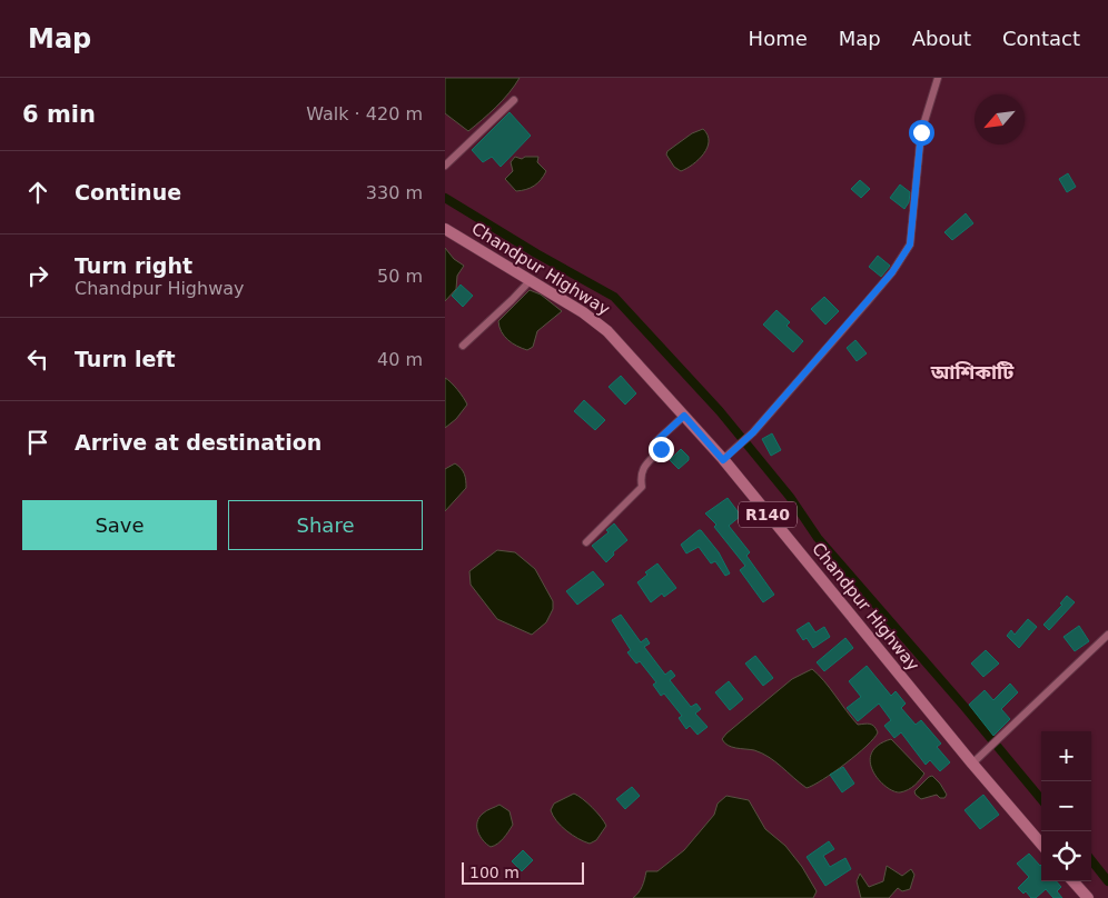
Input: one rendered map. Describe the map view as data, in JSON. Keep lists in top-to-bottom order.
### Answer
{
  "streets": {
    "main road": ["Chandpur Highway", "R140"]
  },
  "districts": ["আশিকাটি"],
  "scale_bar": "100 m",
  "north": "bottom left",
  "page": {
    "header": "Map",
    "nav": [
      "Home",
      "Map",
      "About",
      "Contact"
    ],
    "heading": ["6 min", "Walk · 420 m"],
    "list": [
      ["Continue", "330 m"],
      ["Turn right", "Chandpur Highway", "50 m"],
      ["Turn left", "40 m"],
      "Arrive at destination"
    ],
    "buttons": ["Save", "Share"],
    "map_buttons": ["+", "−"],
    "scale": "100 m"
  }
}
